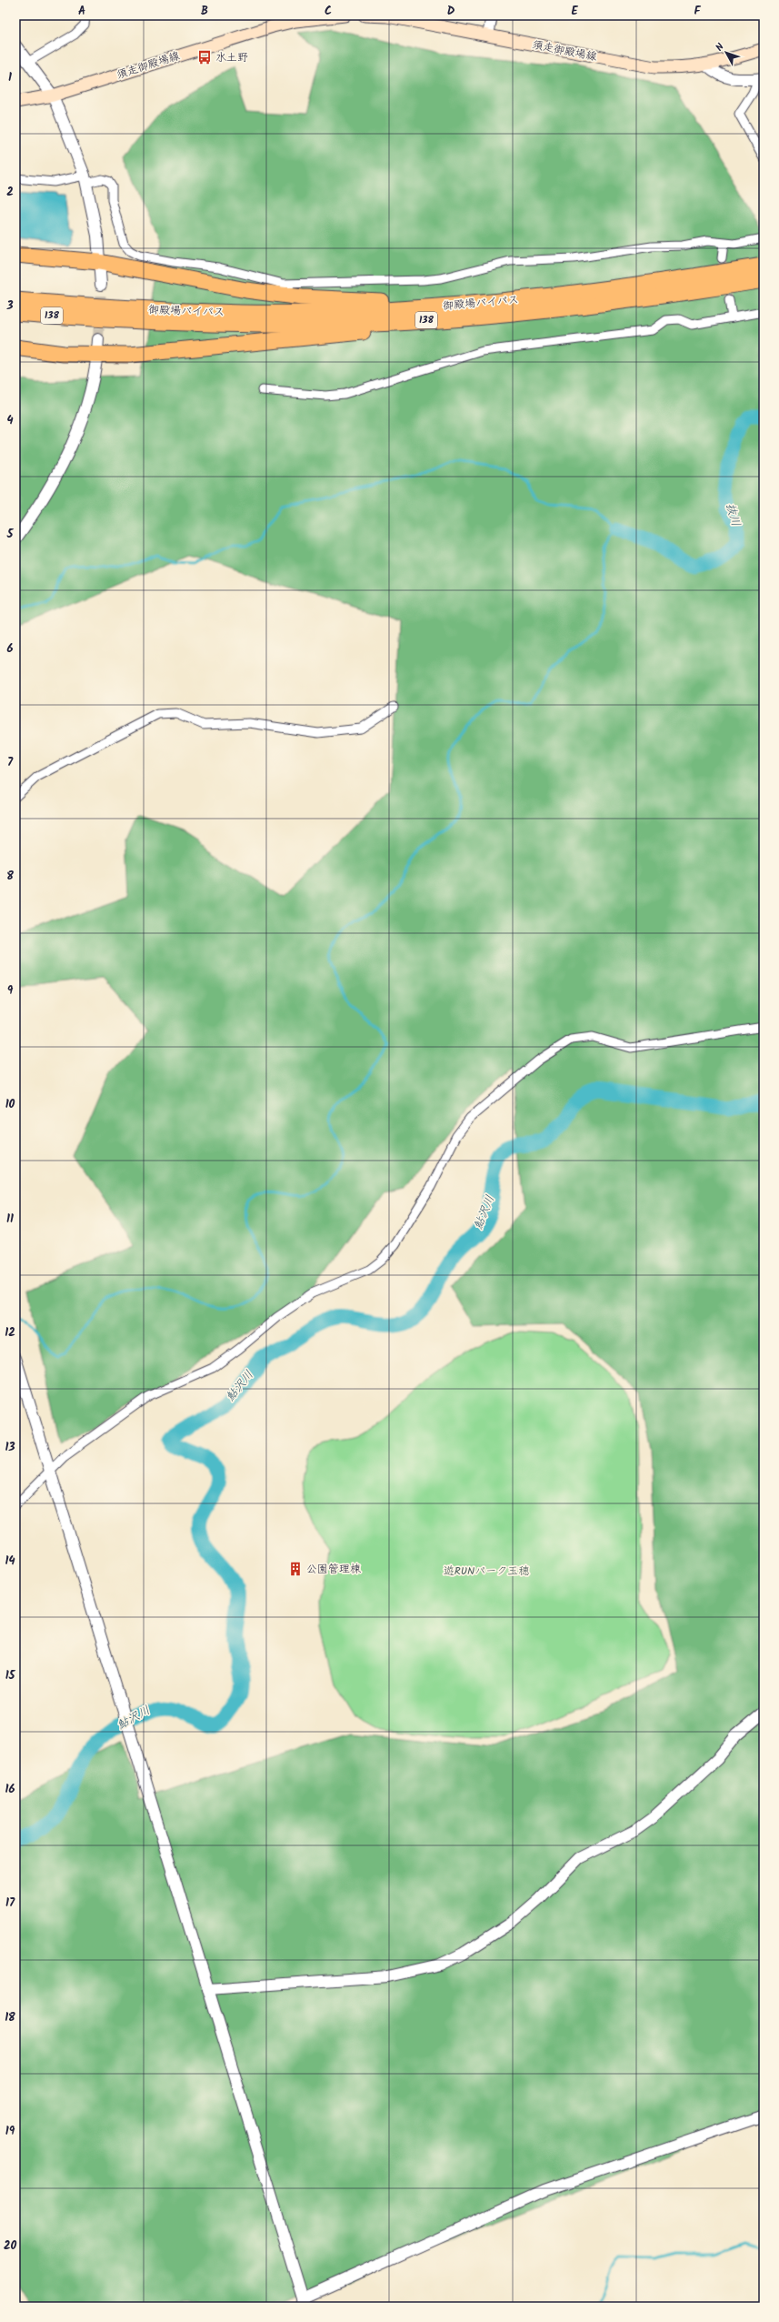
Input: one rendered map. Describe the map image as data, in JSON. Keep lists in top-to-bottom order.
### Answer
{
  "streets": {
    "highway": ["御殿場バイパス", "138"],
    "main road": ["須走御殿場線"]
  },
  "crossings": [
    ["御殿場バイパス", "138"]
  ],
  "water": ["抜川", "鮎沢川"],
  "parks": ["遊RUNパーク玉穂"],
  "places": {
    "bus stop": ["水土野"],
    "building": ["公園管理棟"]
  },
  "north": "top left",
  "grid": {
    "columns": [
      "A",
      "B",
      "C",
      "D",
      "E",
      "F"
    ],
    "rows": [
      "1",
      "2",
      "3",
      "4",
      "5",
      "6",
      "7",
      "8",
      "9",
      "10",
      "11",
      "12",
      "13",
      "14",
      "15",
      "16",
      "17",
      "18",
      "19",
      "20"
    ]
  }
}
